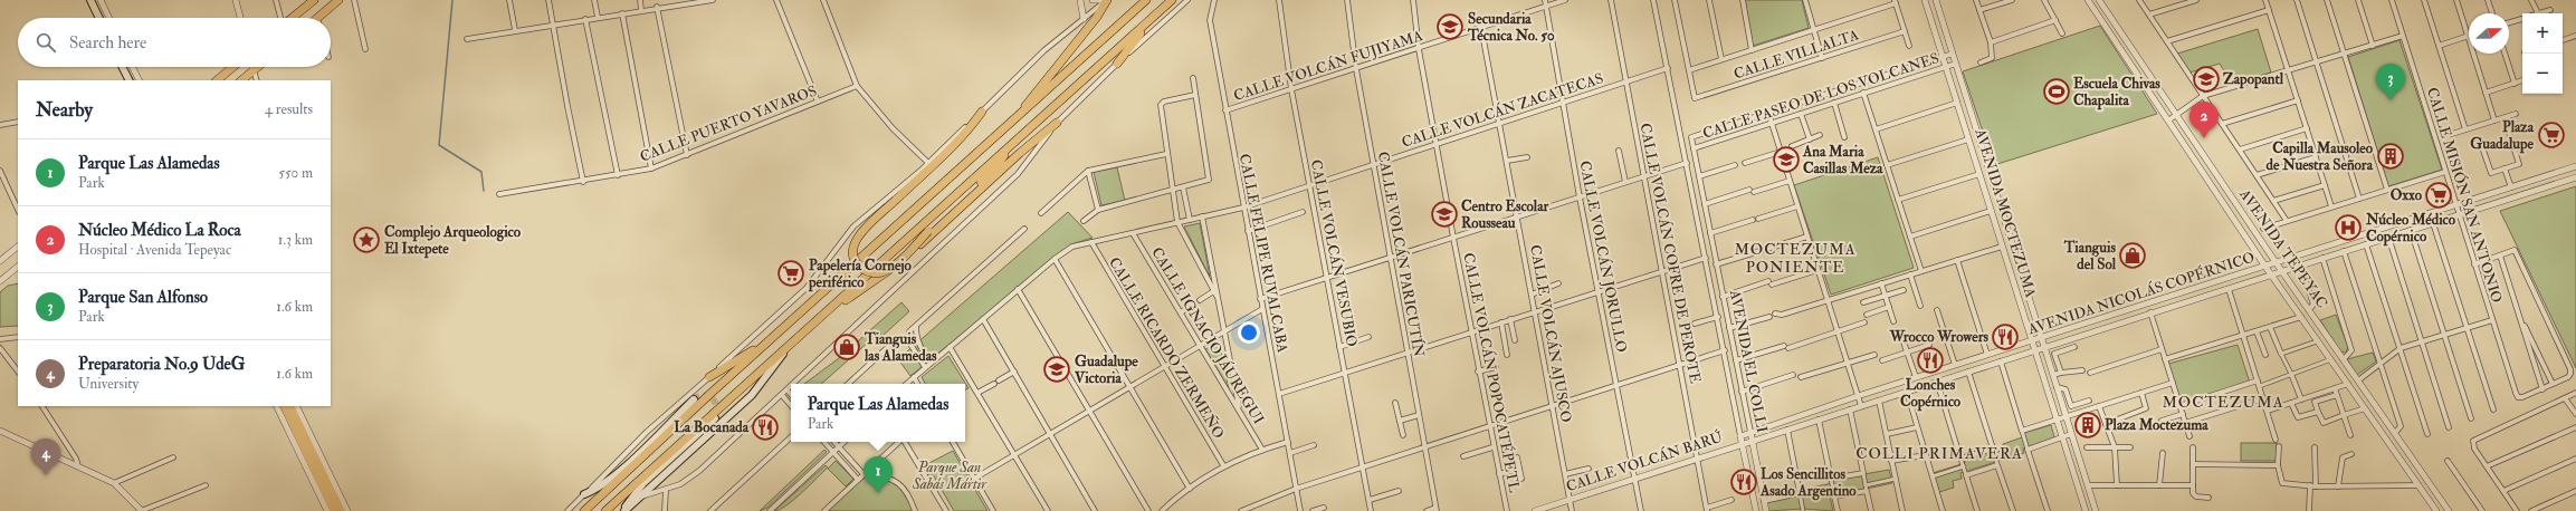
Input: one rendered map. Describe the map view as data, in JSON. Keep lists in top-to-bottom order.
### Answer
{
  "streets": {
    "street": [
      "CALLE VILLALTA",
      "CALLE VOLCÁN FUJIYAMA",
      "CALLE PASEO DE LOS VOLCANES",
      "CALLE VOLCÁN ZACATECAS",
      "CALLE PUERTO YAVAROS",
      "CALLE MISIÓN SAN ANTONIO",
      "AVENIDA MOCTEZUMA",
      "AVENIDA TEPEYAC",
      "CALLE FELIPE RUVALCABA",
      "CALLE VOLCÁN VESUBIO",
      "CALLE VOLCÁN COFRE DE PEROTE",
      "CALLE VOLCÁN PARICUTÍN",
      "CALLE VOLCÁN JORULLO",
      "AVENIDA NICOLÁS COPÉRNICO",
      "CALLE VOLCÁN AJUSCO",
      "CALLE IGNACIO JÁUREGUI",
      "CALLE RICARDO ZERMEÑO",
      "AVENIDA EL COLLI",
      "CALLE VOLCÁN POPOCATÉPETL",
      "CALLE VOLCÁN BARÚ"
    ]
  },
  "crossings": [
    ["CALLE VOLCÁN FUJIYAMA", "CALLE FELIPE RUVALCABA"],
    ["CALLE VOLCÁN FUJIYAMA", "CALLE VOLCÁN VESUBIO"],
    ["CALLE VOLCÁN FUJIYAMA", "CALLE VOLCÁN PARICUTÍN"],
    ["CALLE VOLCÁN FUJIYAMA", "CALLE VOLCÁN JORULLO"],
    ["CALLE VOLCÁN FUJIYAMA", "CALLE VOLCÁN AJUSCO"],
    ["CALLE VOLCÁN FUJIYAMA", "CALLE VOLCÁN POPOCATÉPETL"],
    ["CALLE PASEO DE LOS VOLCANES", "AVENIDA MOCTEZUMA"],
    ["CALLE PASEO DE LOS VOLCANES", "AVENIDA EL COLLI"],
    ["CALLE VOLCÁN ZACATECAS", "CALLE FELIPE RUVALCABA"],
    ["CALLE VOLCÁN ZACATECAS", "CALLE VOLCÁN VESUBIO"],
    ["CALLE VOLCÁN ZACATECAS", "CALLE VOLCÁN COFRE DE PEROTE"],
    ["CALLE VOLCÁN ZACATECAS", "CALLE VOLCÁN PARICUTÍN"],
    ["CALLE VOLCÁN ZACATECAS", "CALLE VOLCÁN JORULLO"],
    ["CALLE VOLCÁN ZACATECAS", "CALLE VOLCÁN AJUSCO"],
    ["CALLE VOLCÁN ZACATECAS", "CALLE IGNACIO JÁUREGUI"],
    ["CALLE VOLCÁN ZACATECAS", "CALLE RICARDO ZERMEÑO"],
    ["CALLE VOLCÁN ZACATECAS", "AVENIDA EL COLLI"],
    ["CALLE VOLCÁN ZACATECAS", "CALLE VOLCÁN POPOCATÉPETL"],
    ["CALLE MISIÓN SAN ANTONIO", "AVENIDA NICOLÁS COPÉRNICO"],
    ["AVENIDA MOCTEZUMA", "AVENIDA NICOLÁS COPÉRNICO"],
    ["AVENIDA TEPEYAC", "AVENIDA NICOLÁS COPÉRNICO"],
    ["CALLE VOLCÁN COFRE DE PEROTE", "CALLE VOLCÁN BARÚ"],
    ["CALLE VOLCÁN JORULLO", "CALLE VOLCÁN BARÚ"],
    ["AVENIDA NICOLÁS COPÉRNICO", "AVENIDA EL COLLI"],
    ["AVENIDA NICOLÁS COPÉRNICO", "CALLE VOLCÁN BARÚ"],
    ["CALLE VOLCÁN AJUSCO", "CALLE VOLCÁN BARÚ"],
    ["AVENIDA EL COLLI", "CALLE VOLCÁN BARÚ"]
  ],
  "districts": ["MOCTEZUMA PONIENTE", "MOCTEZUMA", "COLLI PRIMAVERA"],
  "parks": ["Parque San Sabás Mártir"],
  "places": {
    "school or university": [
      "Secundaria Técnica No. 50",
      "Zapopantl",
      "Ana Maria Casillas Meza",
      "Centro Escolar Rousseau",
      "Guadalupe Victoria"
    ],
    "sports": ["Escuela Chivas Chapalita"],
    "supermarket": ["Plaza Guadalupe", "Oxxo", "Papelería Cornejo periférico"],
    "building": ["Capilla Mausoleo de Nuestra Señora", "Plaza Moctezuma"],
    "hospital": ["Núcleo Médico Copérnico"],
    "place": ["Complejo Arqueologico El Ixtepete"],
    "shop": ["Tianguis del Sol", "Tianguis las Alamedas"],
    "restaurant": [
      "Wrocco Wrowers",
      "Lonches Copérnico",
      "La Bocanada",
      "Los Sencillitos Asado Argentino"
    ]
  },
  "north": "right",
  "page": {
    "map_buttons": ["+", "−"],
    "search": "Search here",
    "pins": [
      "3",
      "2",
      "4",
      "1"
    ],
    "heading": ["Nearby", "4 results"],
    "list": [
      {
        "mark": "1",
        "name": "Parque Las Alamedas",
        "note": "Park",
        "value": "550 m"
      },
      {
        "mark": "2",
        "name": "Núcleo Médico La Roca",
        "note": "Hospital · Avenida Tepeyac",
        "value": "1.3 km"
      },
      {
        "mark": "3",
        "name": "Parque San Alfonso",
        "note": "Park",
        "value": "1.6 km"
      },
      {
        "mark": "4",
        "name": "Preparatoria No.9 UdeG",
        "note": "University",
        "value": "1.6 km"
      }
    ],
    "popup": ["Parque Las Alamedas", "Park"]
  }
}
